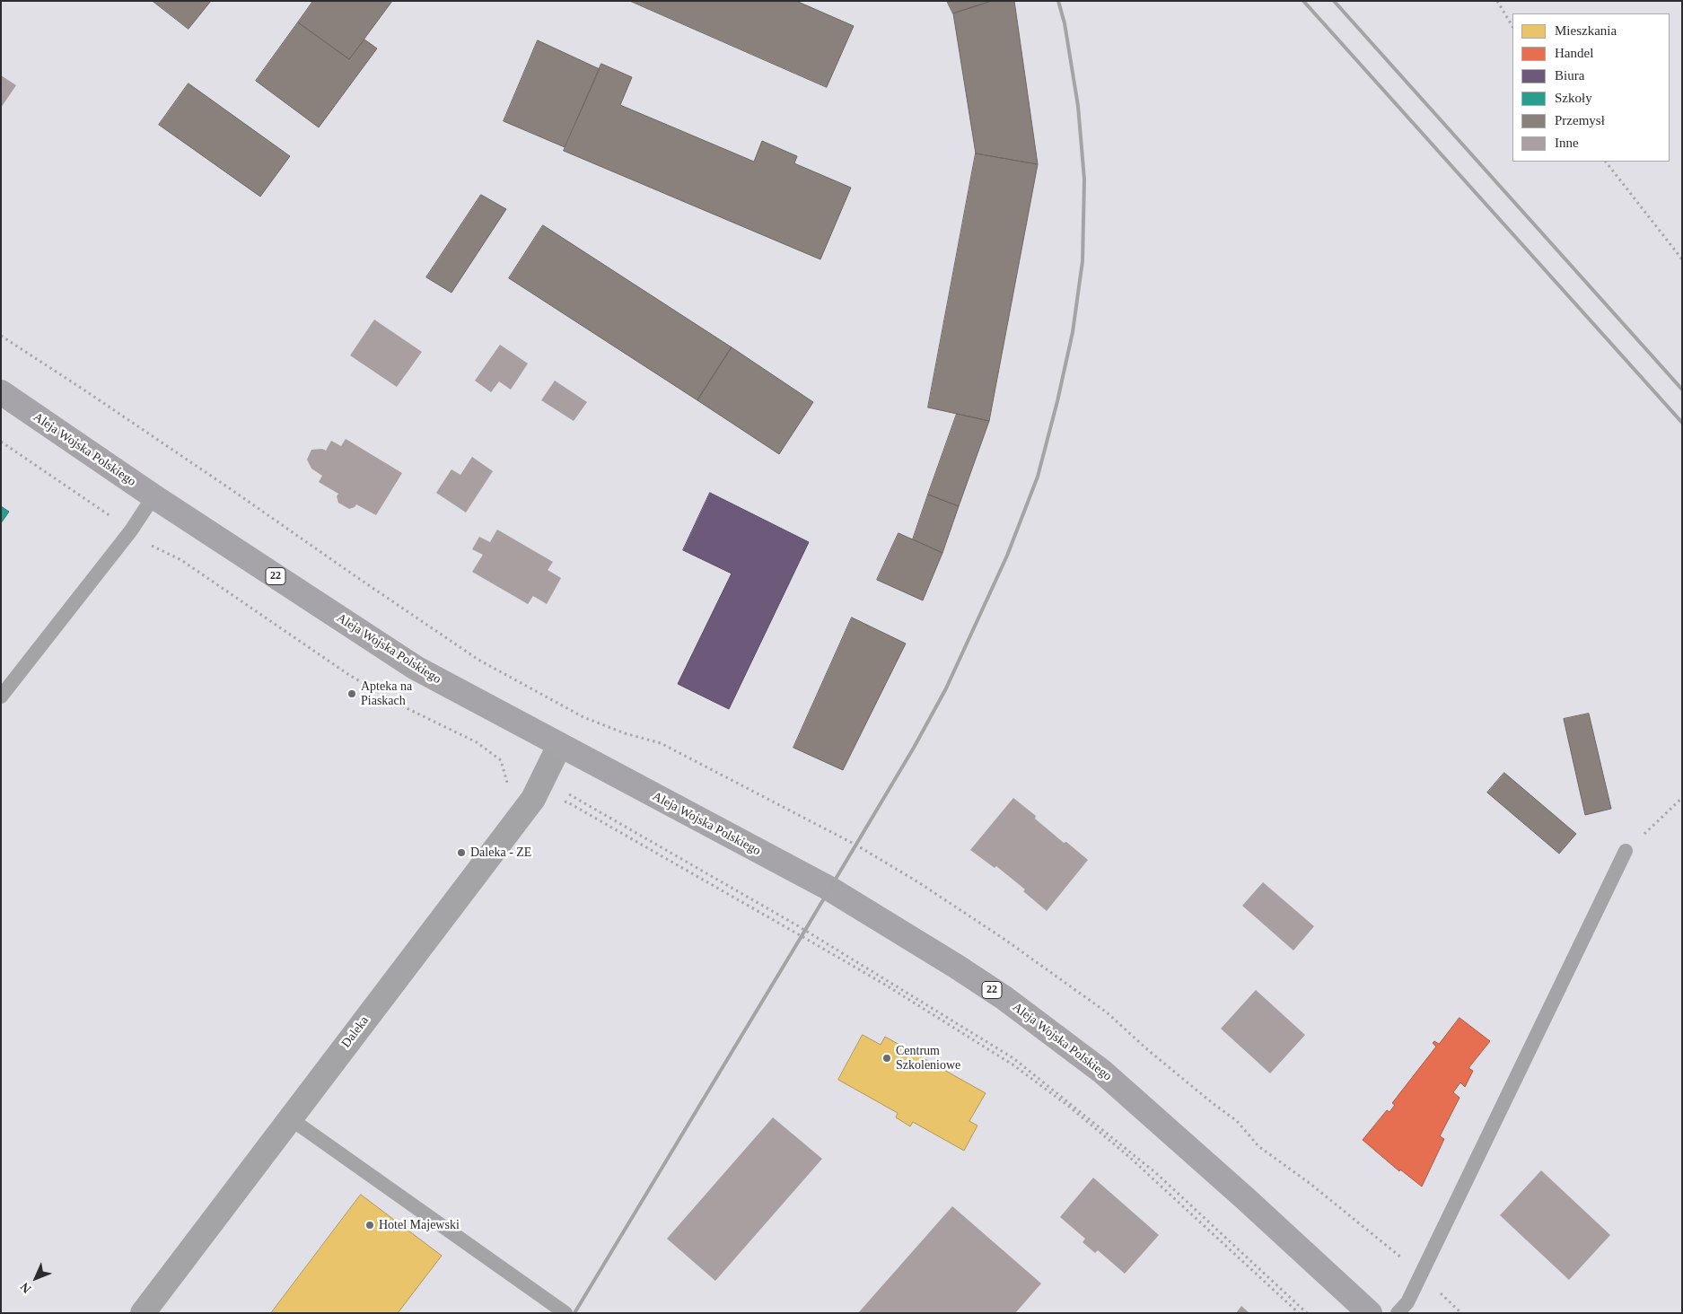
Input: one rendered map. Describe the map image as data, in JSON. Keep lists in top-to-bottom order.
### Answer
{
  "streets": {
    "main road": ["Aleja Wojska Polskiego", "22"],
    "street": ["Daleka"]
  },
  "crossings": [
    ["Aleja Wojska Polskiego", "Daleka"]
  ],
  "places": [
    "Apteka na Piaskach",
    "Daleka - ZE",
    "Centrum Szkoleniowe",
    "Hotel Majewski"
  ],
  "legend": [
    "Mieszkania",
    "Handel",
    "Biura",
    "Szkoły",
    "Przemysł",
    "Inne"
  ],
  "north": "bottom left"
}
